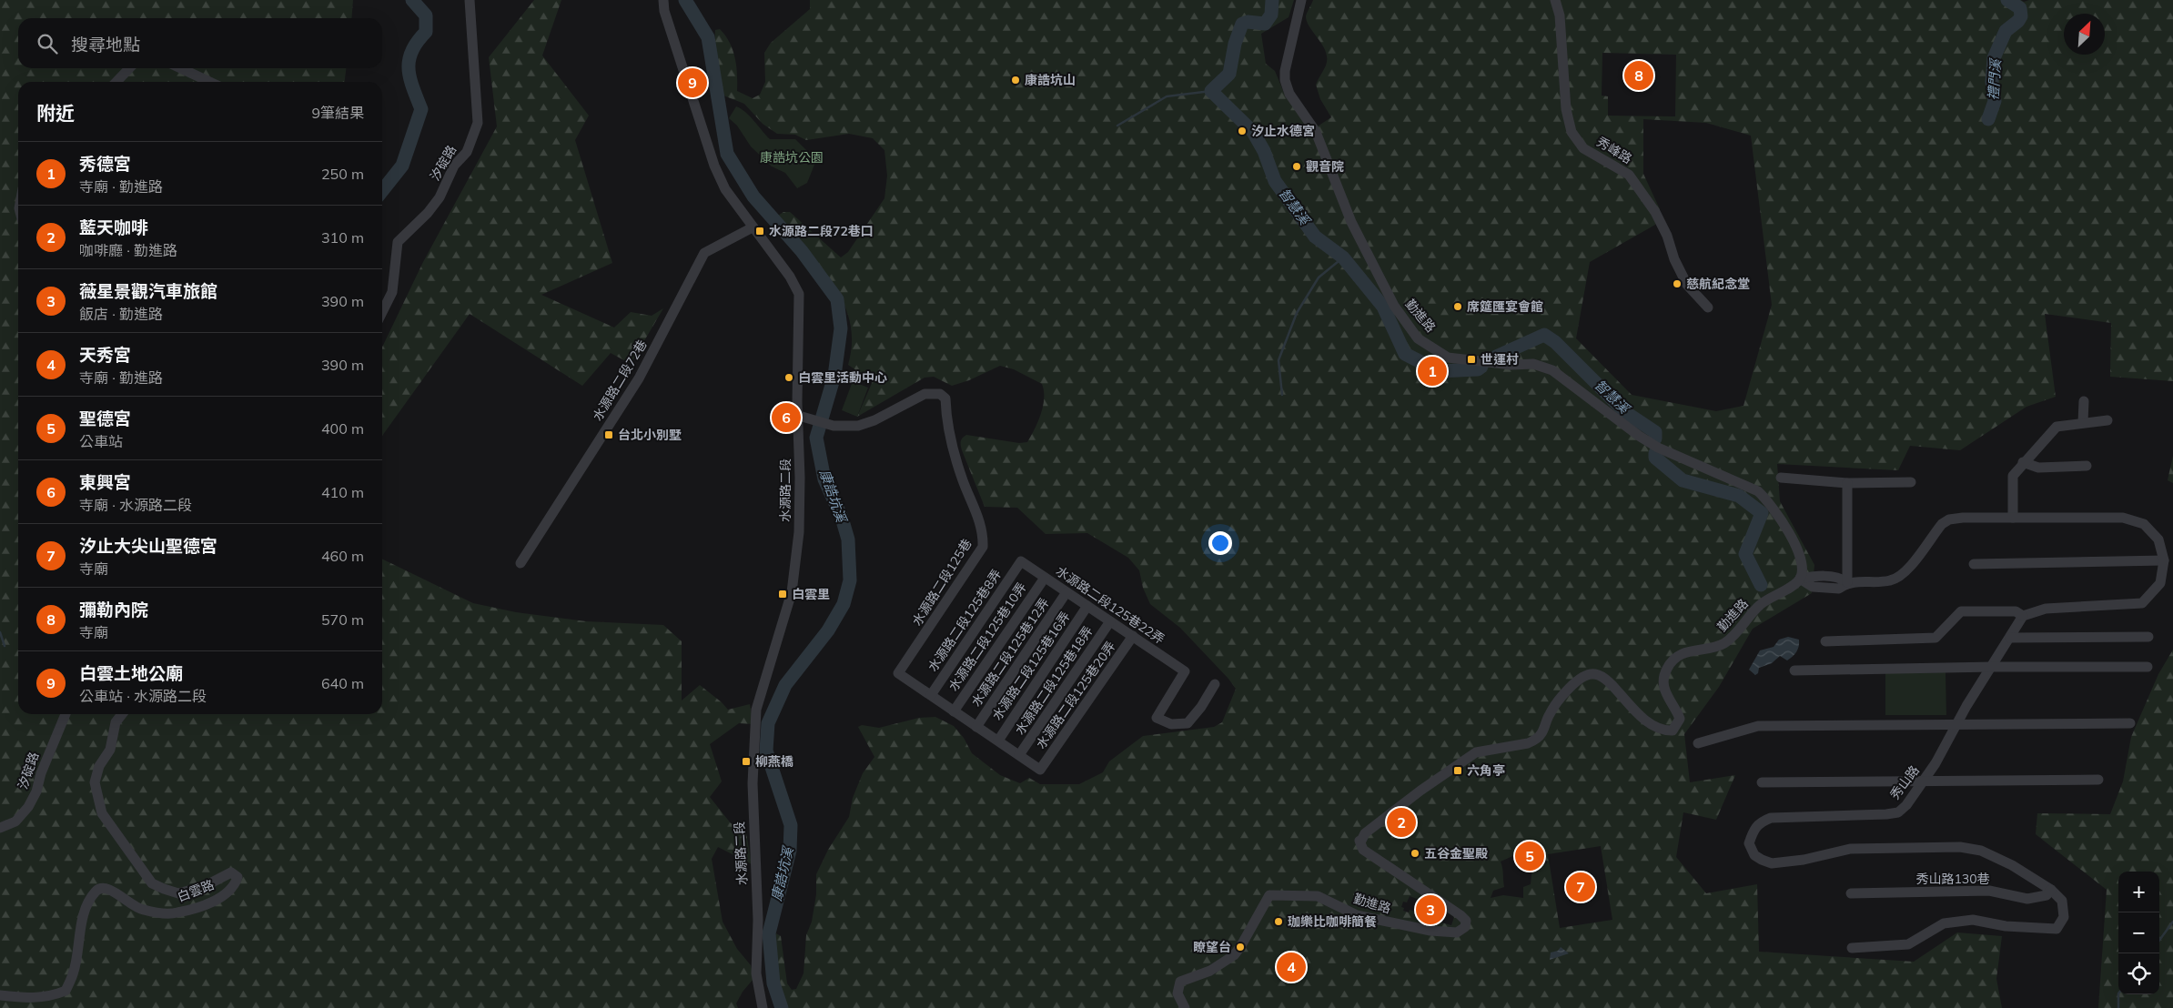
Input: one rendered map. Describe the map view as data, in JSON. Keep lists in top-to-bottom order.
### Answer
{
  "streets": {
    "street": [
      "秀峰路",
      "汐碇路",
      "勤進路",
      "水源路二段72巷",
      "水源路二段",
      "水源路二段125巷",
      "水源路二段125巷22弄",
      "水源路二段125巷8弄",
      "水源路二段125巷10弄",
      "水源路二段125巷12弄",
      "水源路二段125巷16弄",
      "水源路二段125巷18弄",
      "水源路二段125巷20弄",
      "秀山路",
      "秀山路130巷",
      "白雲路"
    ]
  },
  "crossings": [
    ["水源路二段72巷", "水源路二段"],
    ["水源路二段", "水源路二段125巷"],
    ["水源路二段125巷", "水源路二段125巷8弄"],
    ["水源路二段125巷", "水源路二段125巷10弄"],
    ["水源路二段125巷", "水源路二段125巷12弄"],
    ["水源路二段125巷", "水源路二段125巷16弄"],
    ["水源路二段125巷", "水源路二段125巷18弄"],
    ["水源路二段125巷", "水源路二段125巷20弄"],
    ["水源路二段125巷22弄", "水源路二段125巷8弄"],
    ["水源路二段125巷22弄", "水源路二段125巷10弄"],
    ["水源路二段125巷22弄", "水源路二段125巷12弄"],
    ["水源路二段125巷22弄", "水源路二段125巷16弄"],
    ["水源路二段125巷22弄", "水源路二段125巷18弄"],
    ["水源路二段125巷22弄", "水源路二段125巷20弄"],
    ["秀山路", "秀山路130巷"]
  ],
  "water": ["禮門溪", "智慧溪", "康誥坑溪"],
  "parks": ["康誥坑公園"],
  "places": {
    "other": [
      "康誥坑山",
      "汐止水德宮",
      "觀音院",
      "慈航紀念堂",
      "席筵匯宴會館",
      "白雲里活動中心",
      "五谷金聖殿",
      "珈樂比咖啡簡餐",
      "瞭望台"
    ],
    "transit": [
      "水源路二段72巷口",
      "世運村",
      "台北小別墅",
      "白雲里",
      "柳燕橋",
      "六角亭"
    ]
  },
  "north": "top right",
  "page": {
    "search": "搜尋地點",
    "pins": [
      "8",
      "9",
      "1",
      "6",
      "2",
      "5",
      "7",
      "3",
      "4"
    ],
    "heading": ["附近", "9筆結果"],
    "list": [
      {
        "mark": "1",
        "name": "秀德宮",
        "note": "寺廟 · 勤進路",
        "value": "250 m"
      },
      {
        "mark": "2",
        "name": "藍天咖啡",
        "note": "咖啡廳 · 勤進路",
        "value": "310 m"
      },
      {
        "mark": "3",
        "name": "薇星景觀汽車旅館",
        "note": "飯店 · 勤進路",
        "value": "390 m"
      },
      {
        "mark": "4",
        "name": "天秀宮",
        "note": "寺廟 · 勤進路",
        "value": "390 m"
      },
      {
        "mark": "5",
        "name": "聖德宮",
        "note": "公車站",
        "value": "400 m"
      },
      {
        "mark": "6",
        "name": "東興宮",
        "note": "寺廟 · 水源路二段",
        "value": "410 m"
      },
      {
        "mark": "7",
        "name": "汐止大尖山聖德宮",
        "note": "寺廟",
        "value": "460 m"
      },
      {
        "mark": "8",
        "name": "彌勒內院",
        "note": "寺廟",
        "value": "570 m"
      },
      {
        "mark": "9",
        "name": "白雲土地公廟",
        "note": "公車站 · 水源路二段",
        "value": "640 m"
      }
    ],
    "map_buttons": ["+", "−"]
  }
}
